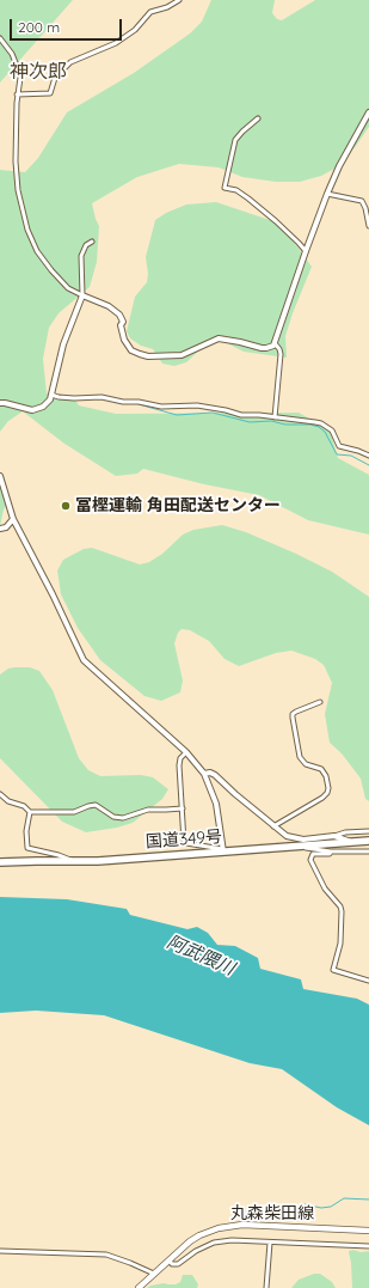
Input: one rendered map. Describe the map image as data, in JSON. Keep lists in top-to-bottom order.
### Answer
{
  "streets": {
    "highway": ["国道349号"],
    "main road": ["丸森柴田線"]
  },
  "districts": ["神次郎"],
  "water": ["阿武隈川"],
  "places": ["冨樫運輸 角田配送センター"],
  "scale_bar": "200 m"
}
